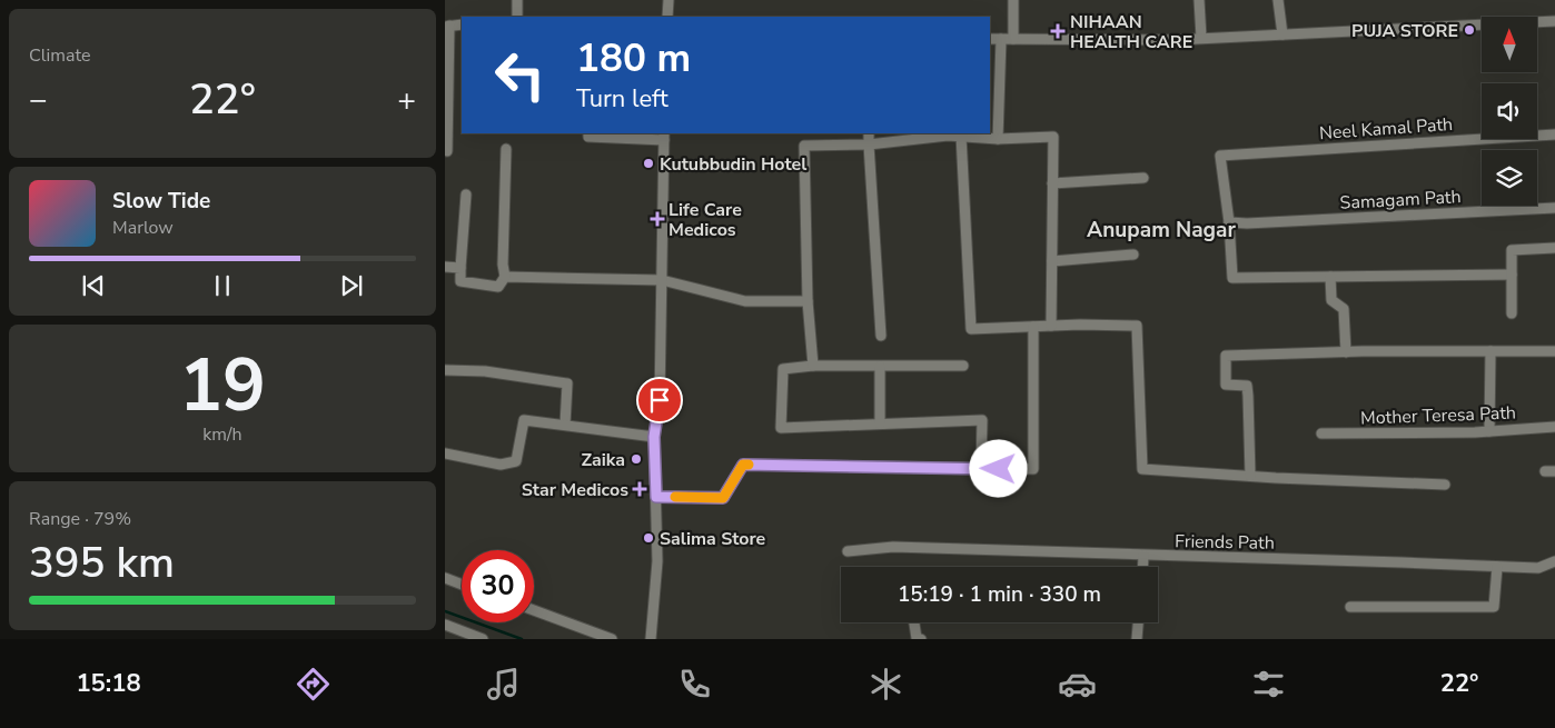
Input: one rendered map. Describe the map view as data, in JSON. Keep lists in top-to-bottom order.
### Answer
{
  "streets": {
    "street": [
      "Neel Kamal Path",
      "Samagam Path",
      "Mother Teresa Path",
      "Friends Path"
    ]
  },
  "crossings": [
    ["Neel Kamal Path", "Samagam Path"]
  ],
  "districts": ["Anupam Nagar"],
  "places": {
    "other": [
      "PUJA STORE",
      "Kutubbudin Hotel",
      "Zaika",
      "Salima Store"
    ],
    "health": ["NIHAAN HEALTH CARE", "Life Care Medicos", "Star Medicos"]
  },
  "north": "top",
  "page": {
    "tile": [
      "Climate",
      ["19", "km/h"],
      ["Range · 79%", "395 km"]
    ],
    "turn": ["180 m", "Turn left"],
    "heat": ["−", "22°", "+"],
    "song": ["Slow Tide", "Marlow"],
    "limit": "30",
    "trip": "15:19 · 1 min · 330 m",
    "tabs": ["15:18", "22°"]
  }
}
